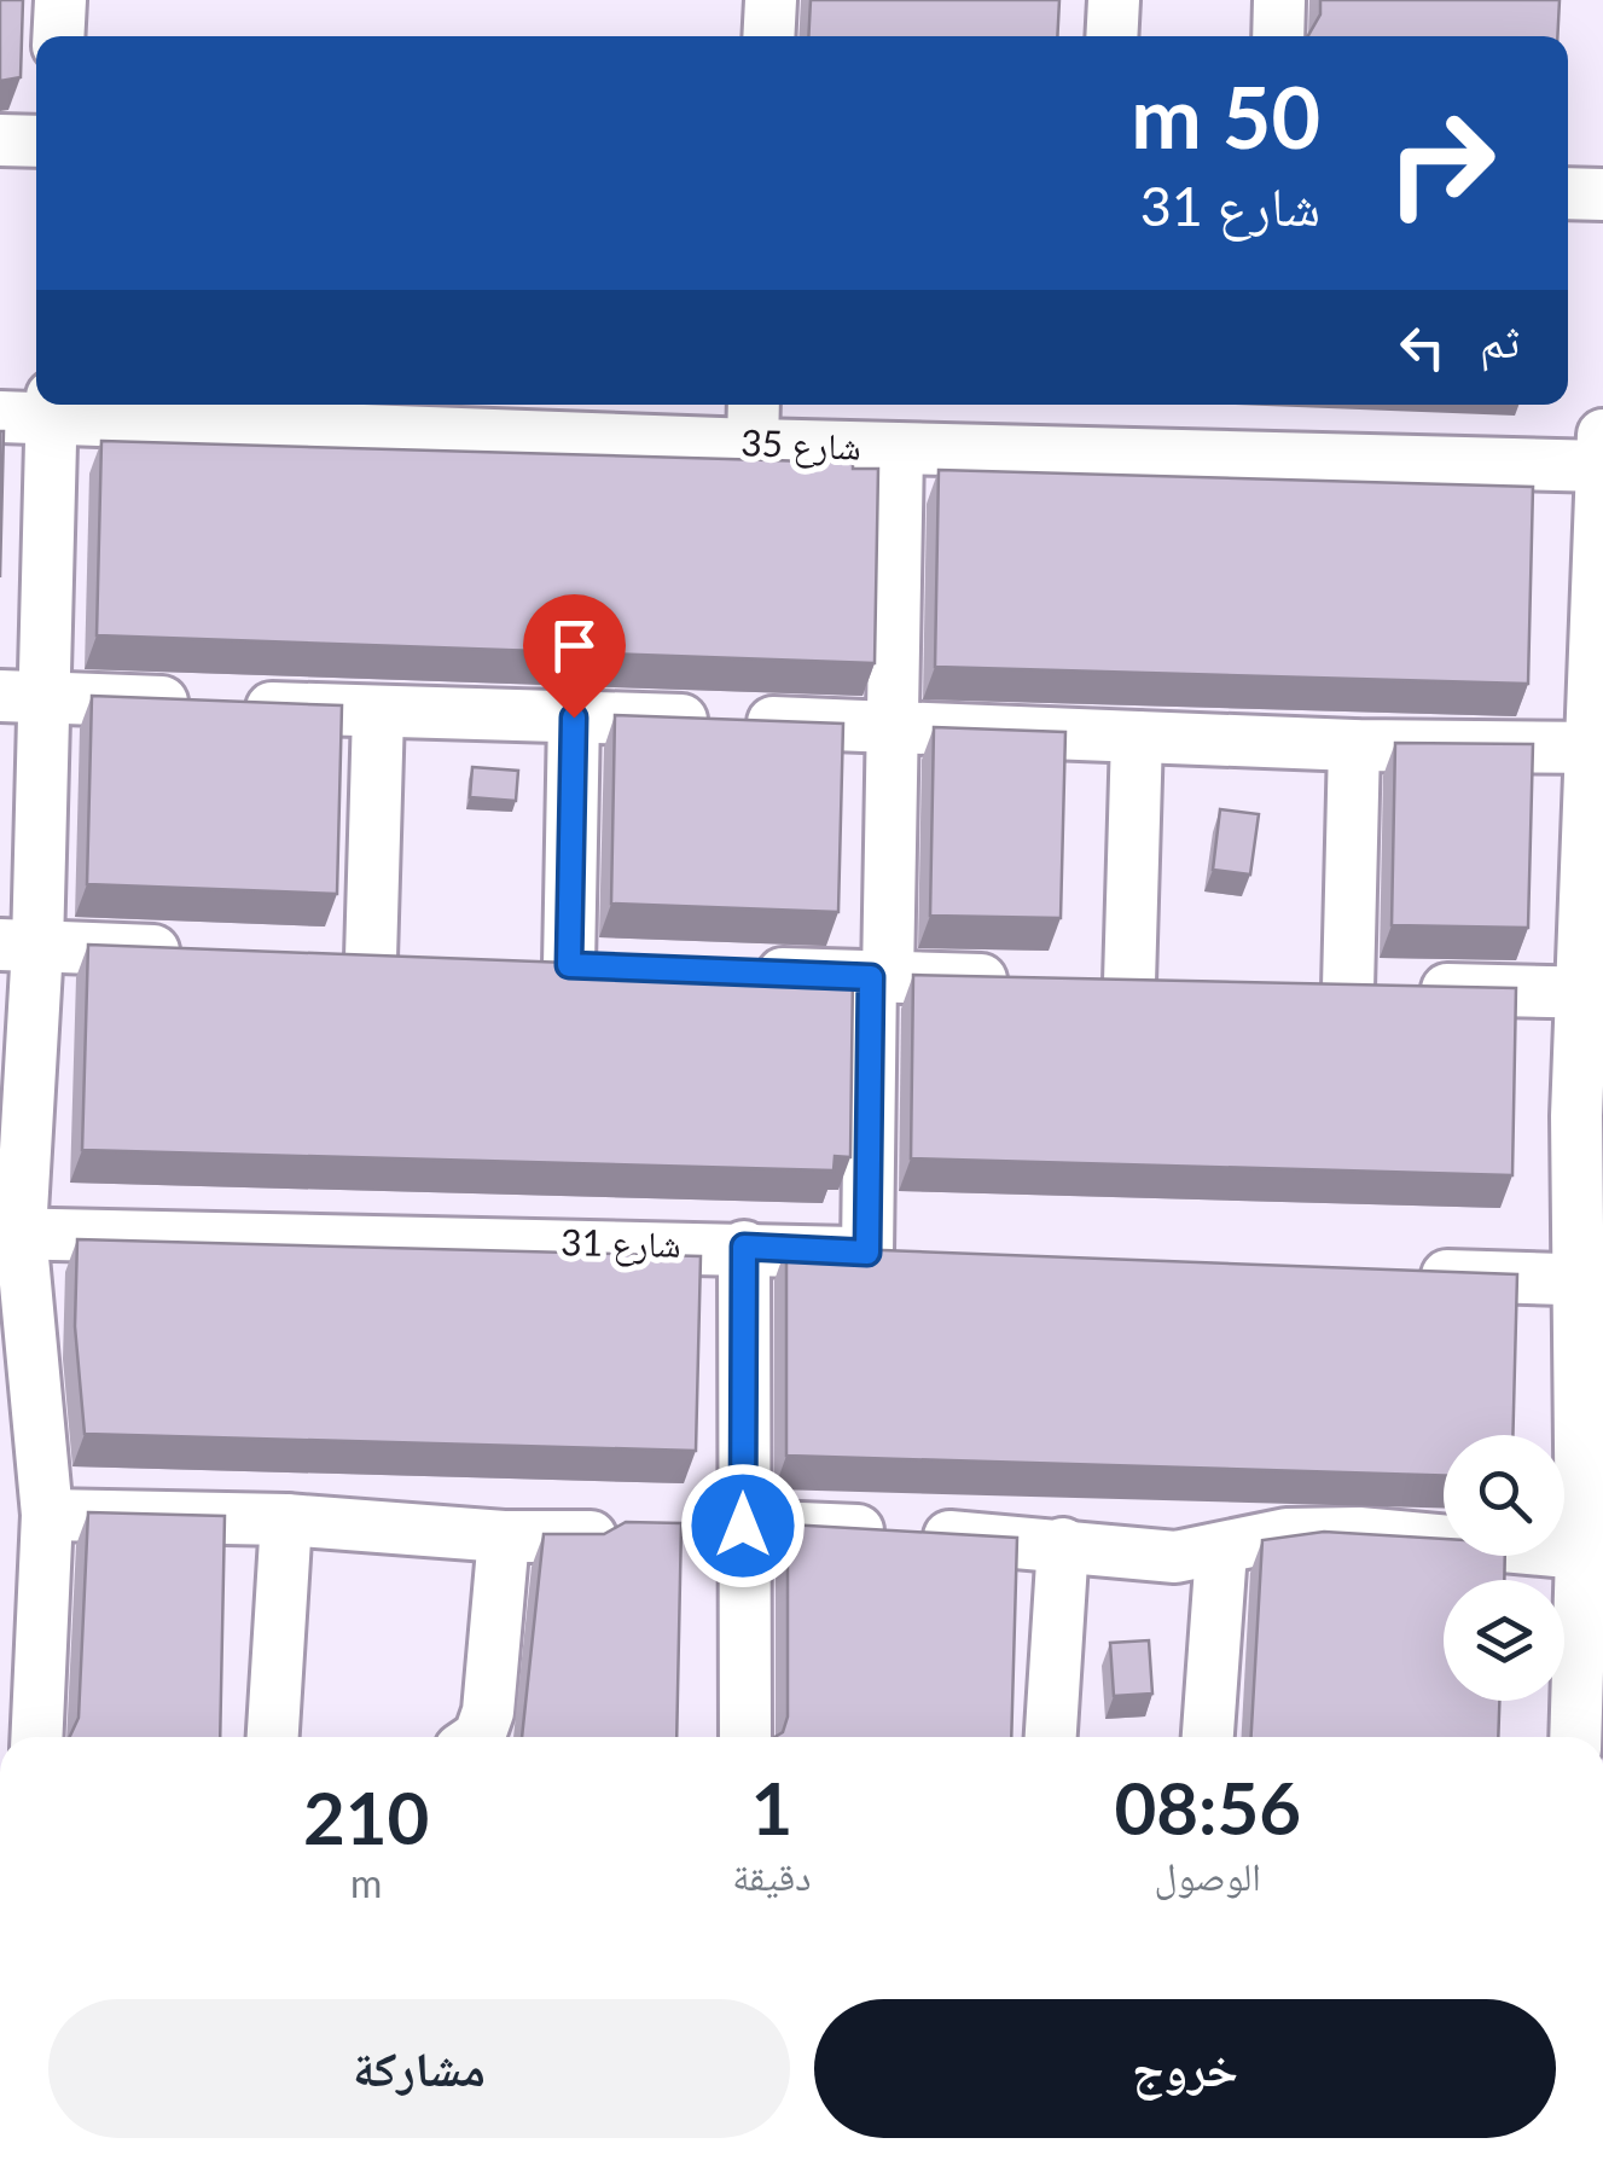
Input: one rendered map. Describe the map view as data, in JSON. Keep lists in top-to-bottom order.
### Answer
{
  "streets": {
    "street": ["شارع 35", "شارع 31"]
  },
  "page": {
    "turn": ["50 m", "شارع 31"],
    "then": "ثم",
    "eta": [
      "08:56",
      "الوصول",
      "1",
      "دقيقة",
      "210",
      "m"
    ],
    "buttons": ["خروج", "مشاركة"]
  }
}
